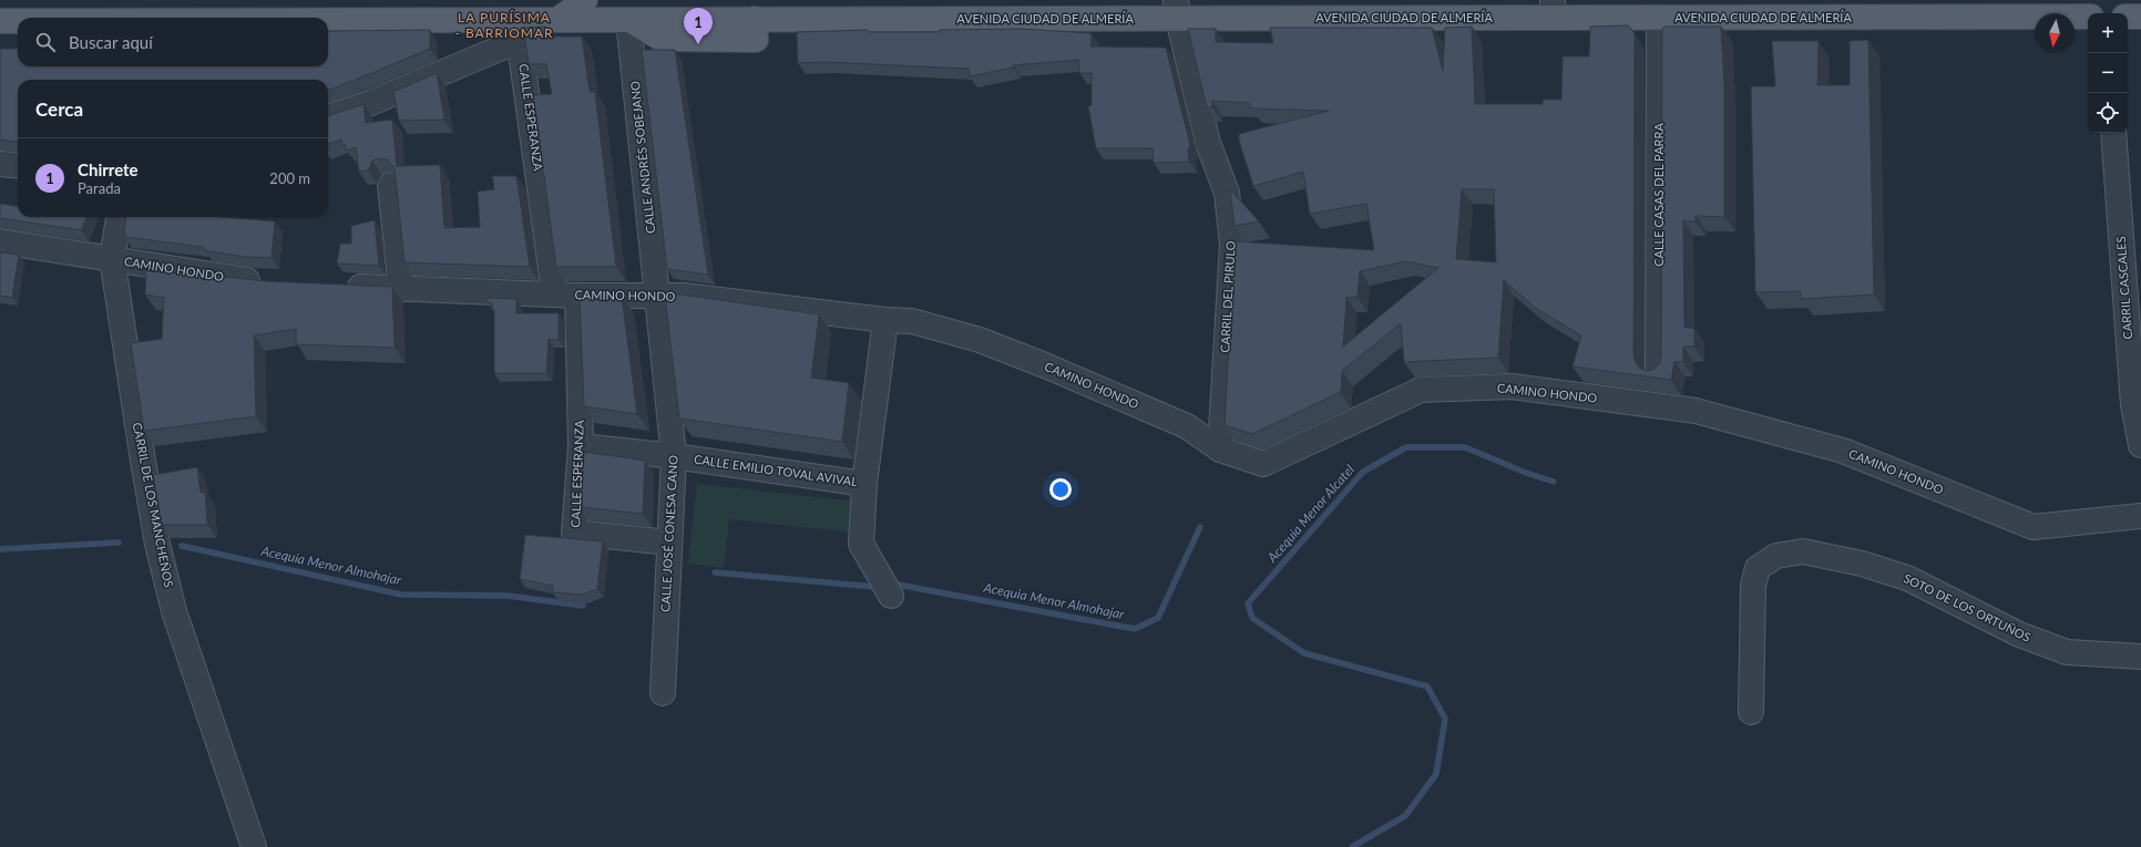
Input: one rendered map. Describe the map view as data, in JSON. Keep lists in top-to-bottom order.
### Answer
{
  "streets": {
    "main road": ["AVENIDA CIUDAD DE ALMERÍA"],
    "street": [
      "CALLE ESPERANZA",
      "CALLE ANDRÉS SOBEJANO",
      "CALLE CASAS DEL PARRA",
      "CAMINO HONDO",
      "CARRIL CASCALES",
      "CARRIL DEL PIRULO",
      "CALLE EMILIO TOVAL AVIVAL",
      "CARRIL DE LOS MANCHEÑOS",
      "CALLE JOSÉ CONESA CANO",
      "SOTO DE LOS ORTUÑOS"
    ]
  },
  "crossings": [
    ["AVENIDA CIUDAD DE ALMERÍA", "CALLE ESPERANZA"],
    ["AVENIDA CIUDAD DE ALMERÍA", "CALLE ANDRÉS SOBEJANO"],
    ["AVENIDA CIUDAD DE ALMERÍA", "CALLE CASAS DEL PARRA"],
    ["AVENIDA CIUDAD DE ALMERÍA", "CARRIL DEL PIRULO"],
    ["CALLE ESPERANZA", "CAMINO HONDO"],
    ["CALLE ESPERANZA", "CALLE EMILIO TOVAL AVIVAL"],
    ["CALLE ESPERANZA", "CALLE JOSÉ CONESA CANO"],
    ["CALLE ANDRÉS SOBEJANO", "CAMINO HONDO"],
    ["CALLE ANDRÉS SOBEJANO", "CALLE JOSÉ CONESA CANO"],
    ["CAMINO HONDO", "CARRIL DEL PIRULO"],
    ["CAMINO HONDO", "CARRIL DE LOS MANCHEÑOS"],
    ["CAMINO HONDO", "CALLE JOSÉ CONESA CANO"],
    ["CALLE EMILIO TOVAL AVIVAL", "CALLE JOSÉ CONESA CANO"]
  ],
  "districts": ["LA PURÍSIMA - BARRIOMAR"],
  "water": ["Acequia Menor Alcatel", "Acequia Menor Almohajar"],
  "north": "bottom",
  "page": {
    "pins": "1",
    "map_buttons": ["+", "−"],
    "search": "Buscar aquí",
    "heading": "Cerca",
    "list": [
      {
        "mark": "1",
        "name": "Chirrete",
        "note": "Parada",
        "value": "200 m"
      }
    ]
  }
}
